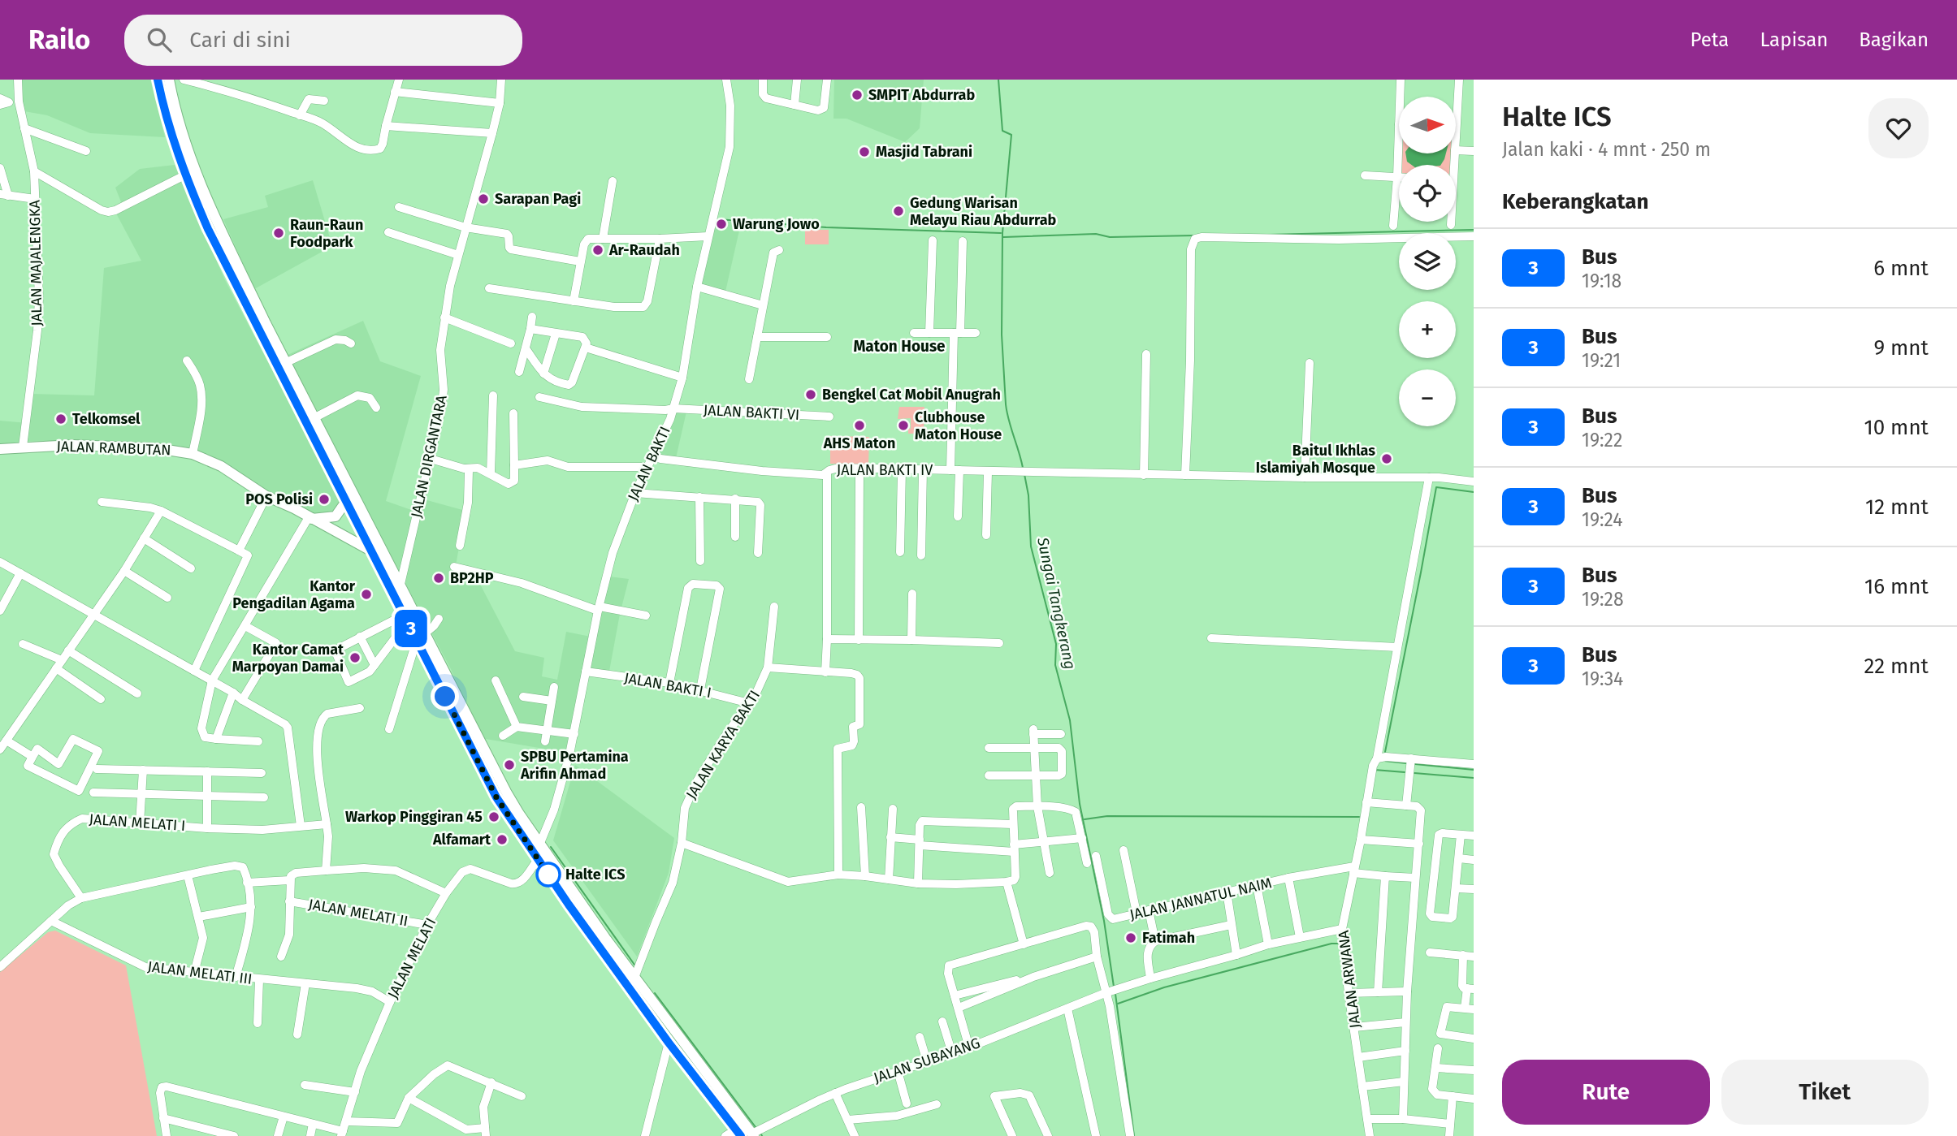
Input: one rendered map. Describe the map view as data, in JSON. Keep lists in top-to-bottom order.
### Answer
{
  "streets": {
    "main road": ["JALAN RAMBUTAN"],
    "street": [
      "JALAN MAJALENGKA",
      "JALAN BAKTI VI",
      "JALAN DIRGANTARA",
      "JALAN BAKTI",
      "JALAN BAKTI IV",
      "JALAN BAKTI I",
      "JALAN KARYA BAKTI",
      "JALAN MELATI I",
      "JALAN JANNATUL NAIM",
      "JALAN MELATI II",
      "JALAN MELATI",
      "JALAN MELATI III",
      "JALAN ARWANA",
      "JALAN SUBAYANG"
    ]
  },
  "crossings": [
    ["JALAN MAJALENGKA", "JALAN RAMBUTAN"],
    ["JALAN BAKTI VI", "JALAN BAKTI"],
    ["JALAN BAKTI", "JALAN BAKTI IV"],
    ["JALAN BAKTI", "JALAN BAKTI I"],
    ["JALAN BAKTI I", "JALAN KARYA BAKTI"],
    ["JALAN JANNATUL NAIM", "JALAN ARWANA"],
    ["JALAN MELATI II", "JALAN MELATI"],
    ["JALAN MELATI", "JALAN MELATI III"]
  ],
  "districts": ["Maton House"],
  "water": ["Sungai Tangkerang"],
  "places": [
    "SMPIT Abdurrab",
    "Masjid Tabrani",
    "Sarapan Pagi",
    "Gedung Warisan Melayu Riau Abdurrab",
    "Warung Jowo",
    "Raun-Raun Foodpark",
    "Ar-Raudah",
    "Bengkel Cat Mobil Anugrah",
    "Telkomsel",
    "AHS Maton",
    "Clubhouse Maton House",
    "Baitul Ikhlas Islamiyah Mosque",
    "POS Polisi",
    "BP2HP",
    "Kantor Pengadilan Agama",
    "Kantor Camat Marpoyan Damai",
    "SPBU Pertamina Arifin Ahmad",
    "Warkop Pinggiran 45",
    "Alfamart",
    "Halte ICS",
    "Fatimah"
  ],
  "lines": ["bus line 3"],
  "north": "right",
  "page": {
    "header": "Railo",
    "search": "Cari di sini",
    "nav": ["Peta", "Lapisan", "Bagikan"],
    "on_map": "3",
    "heading": [
      ["Halte ICS", "Jalan kaki · 4 mnt · 250 m"],
      "Keberangkatan"
    ],
    "map_buttons": ["+", "−"],
    "list": [
      {
        "mark": "3",
        "name": "Bus",
        "note": "19:18",
        "value": "6 mnt"
      },
      {
        "mark": "3",
        "name": "Bus",
        "note": "19:21",
        "value": "9 mnt"
      },
      {
        "mark": "3",
        "name": "Bus",
        "note": "19:22",
        "value": "10 mnt"
      },
      {
        "mark": "3",
        "name": "Bus",
        "note": "19:24",
        "value": "12 mnt"
      },
      {
        "mark": "3",
        "name": "Bus",
        "note": "19:28",
        "value": "16 mnt"
      },
      {
        "mark": "3",
        "name": "Bus",
        "note": "19:34",
        "value": "22 mnt"
      }
    ],
    "buttons": ["Rute", "Tiket"]
  }
}
